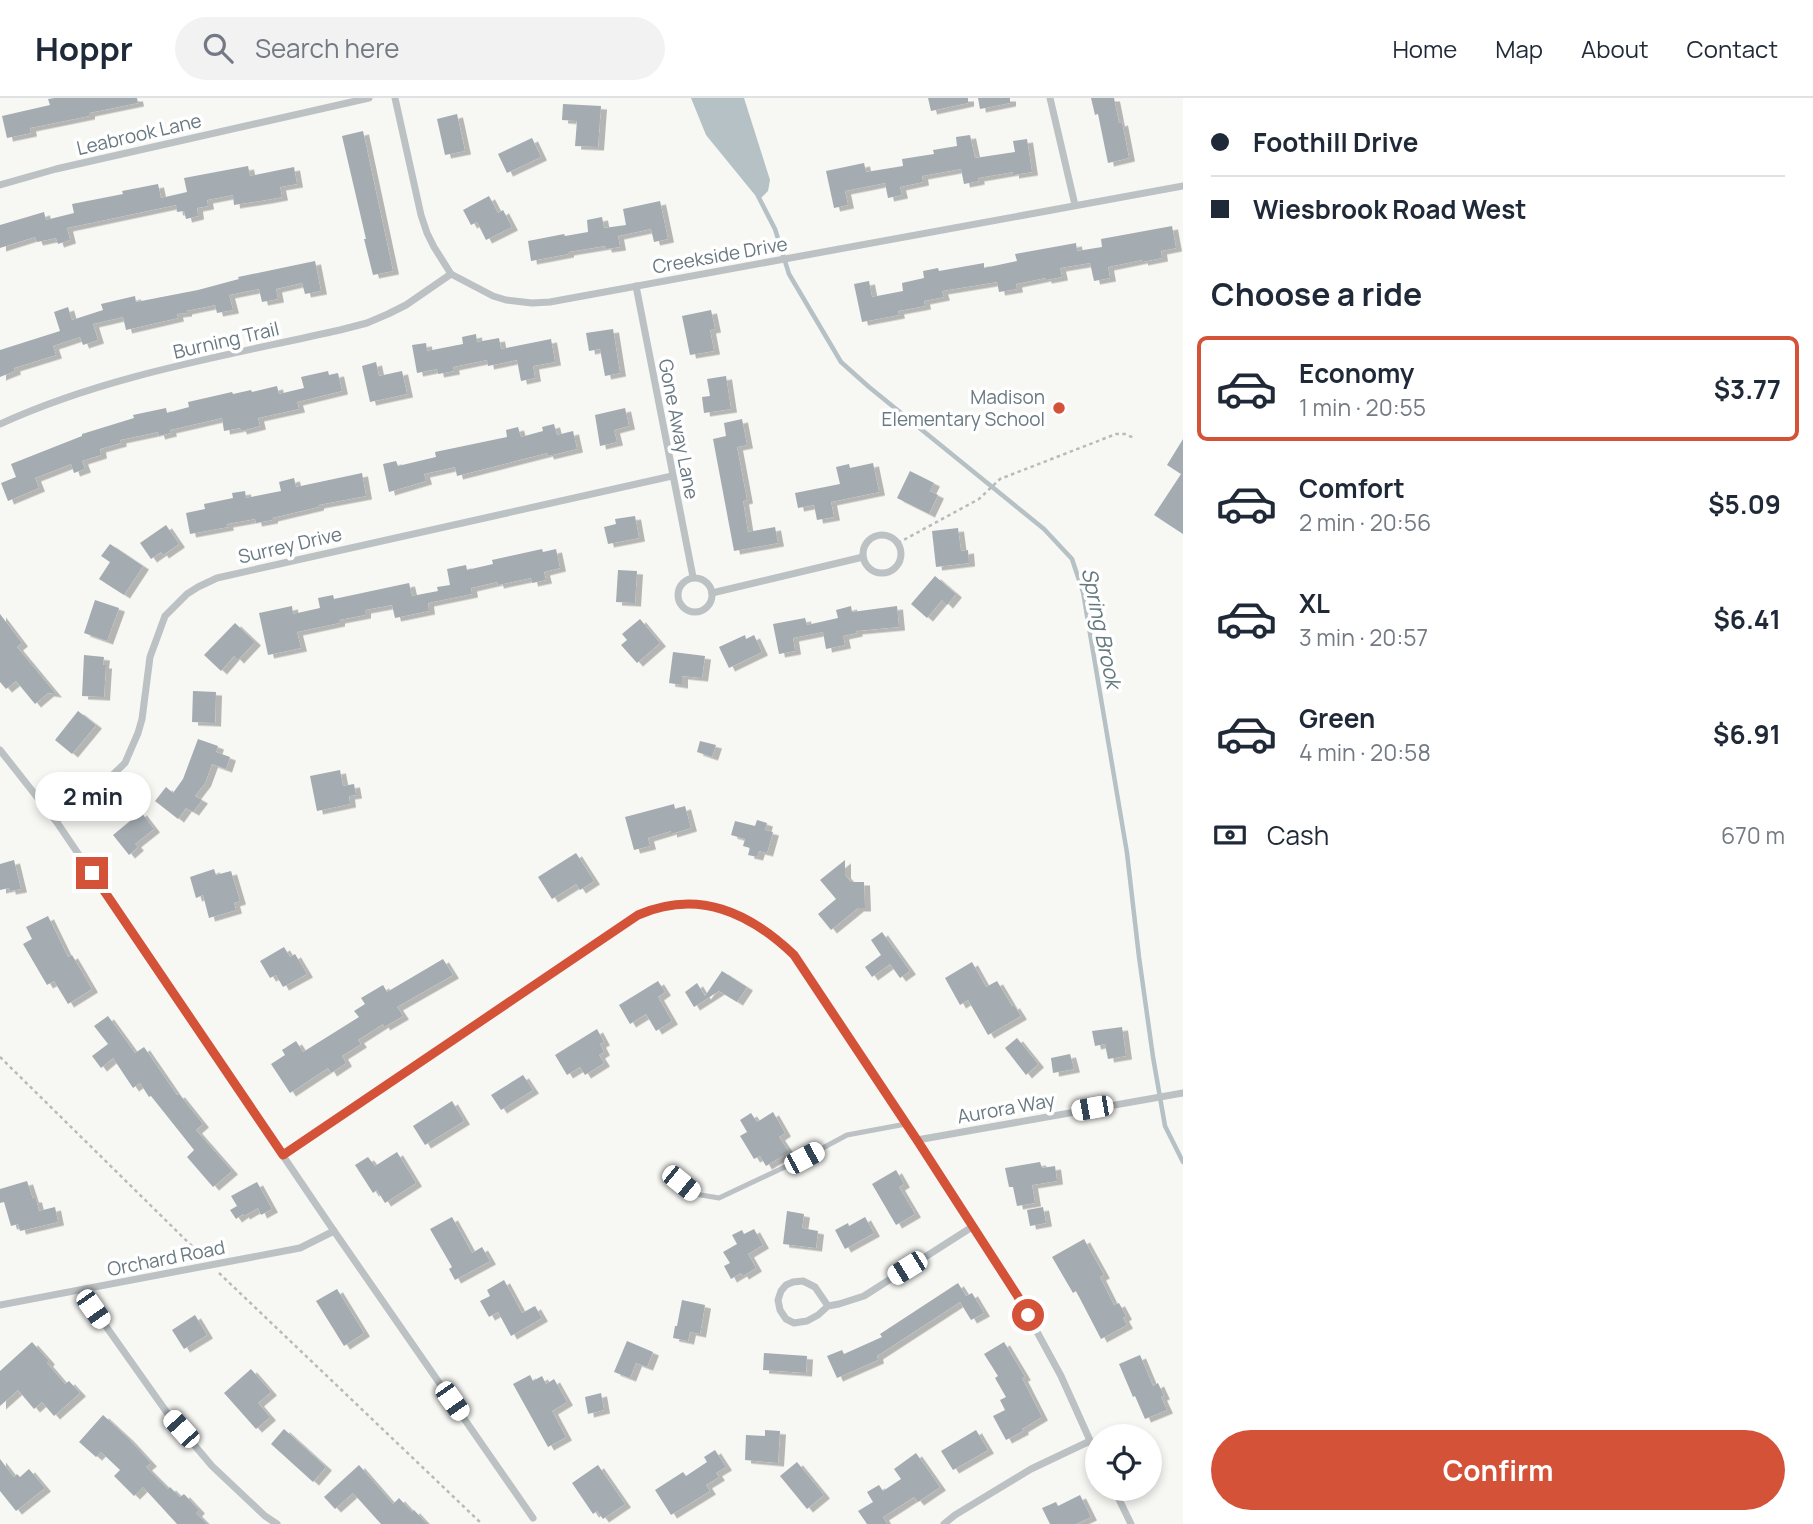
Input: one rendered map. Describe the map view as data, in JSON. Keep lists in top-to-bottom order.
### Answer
{
  "streets": {
    "street": [
      "Leabrook Lane",
      "Creekside Drive",
      "Burning Trail",
      "Gone Away Lane",
      "Surrey Drive",
      "Aurora Way",
      "Orchard Road"
    ]
  },
  "crossings": [
    ["Creekside Drive", "Burning Trail"],
    ["Creekside Drive", "Gone Away Lane"],
    ["Gone Away Lane", "Surrey Drive"]
  ],
  "water": ["Spring Brook"],
  "places": ["Madison Elementary School"],
  "page": {
    "header": "Hoppr",
    "search": "Search here",
    "nav": [
      "Home",
      "Map",
      "About",
      "Contact"
    ],
    "banner": ["Foothill Drive", "Wiesbrook Road West"],
    "heading": "Choose a ride",
    "list": [
      {
        "name": "Economy",
        "note": "1 min · 20:55",
        "value": "$3.77"
      },
      {
        "name": "Comfort",
        "note": "2 min · 20:56",
        "value": "$5.09"
      },
      {
        "name": "XL",
        "note": "3 min · 20:57",
        "value": "$6.41"
      },
      {
        "name": "Green",
        "note": "4 min · 20:58",
        "value": "$6.91"
      }
    ],
    "bubble": "2 min",
    "pay": ["Cash", "670 m"],
    "buttons": "Confirm"
  }
}
